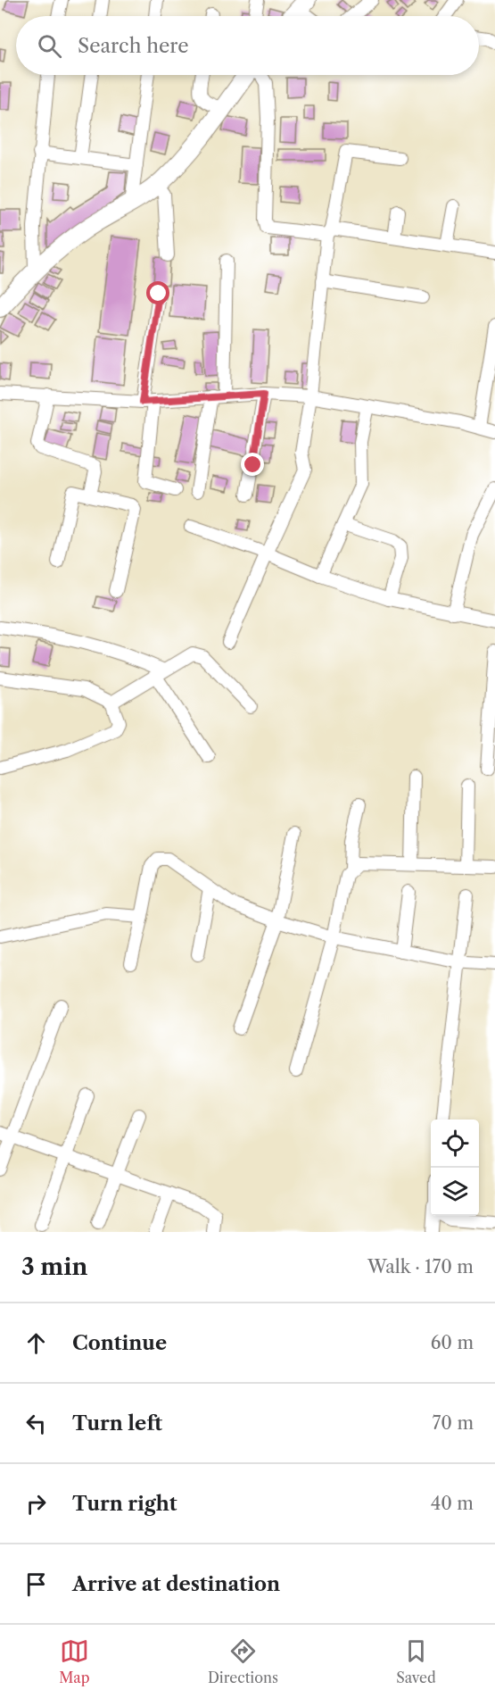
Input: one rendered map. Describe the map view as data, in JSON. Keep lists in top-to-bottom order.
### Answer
{
  "page": {
    "search": "Search here",
    "heading": ["3 min", "Walk · 170 m"],
    "list": [
      ["Continue", "60 m"],
      ["Turn left", "70 m"],
      ["Turn right", "40 m"],
      "Arrive at destination"
    ],
    "nav": ["Map", "Directions", "Saved"]
  }
}
